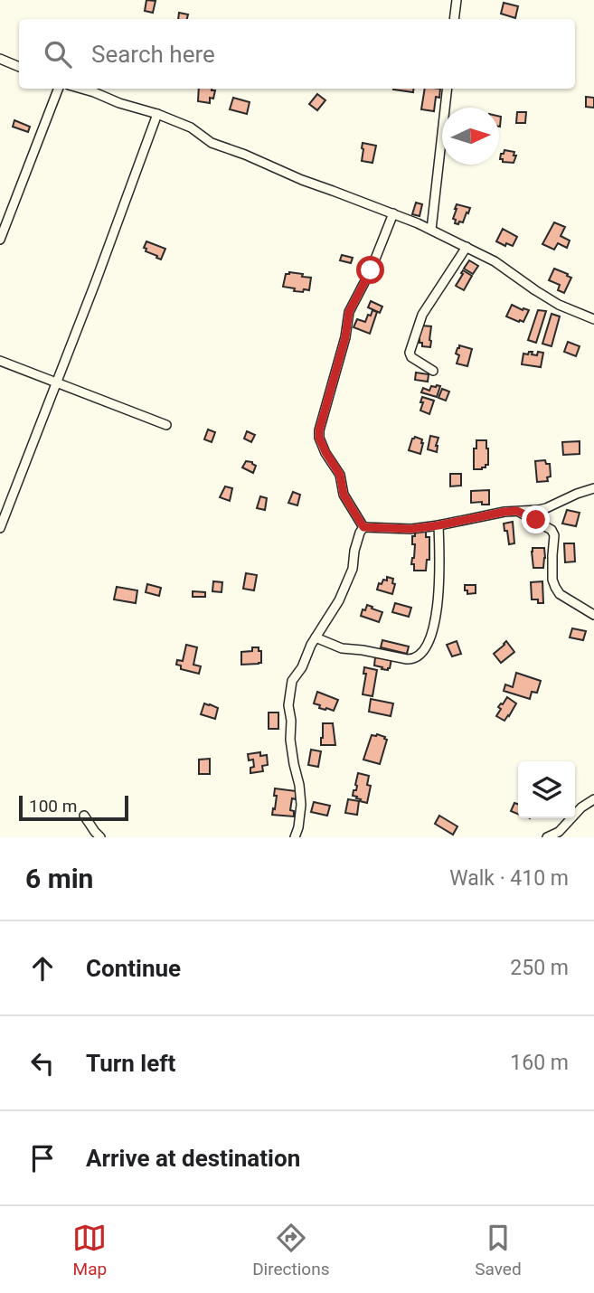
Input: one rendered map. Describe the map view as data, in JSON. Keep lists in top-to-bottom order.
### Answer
{
  "scale_bar": "100 m",
  "north": "right",
  "page": {
    "search": "Search here",
    "scale": "100 m",
    "heading": ["6 min", "Walk · 410 m"],
    "list": [
      ["Continue", "250 m"],
      ["Turn left", "160 m"],
      "Arrive at destination"
    ],
    "nav": ["Map", "Directions", "Saved"]
  }
}
